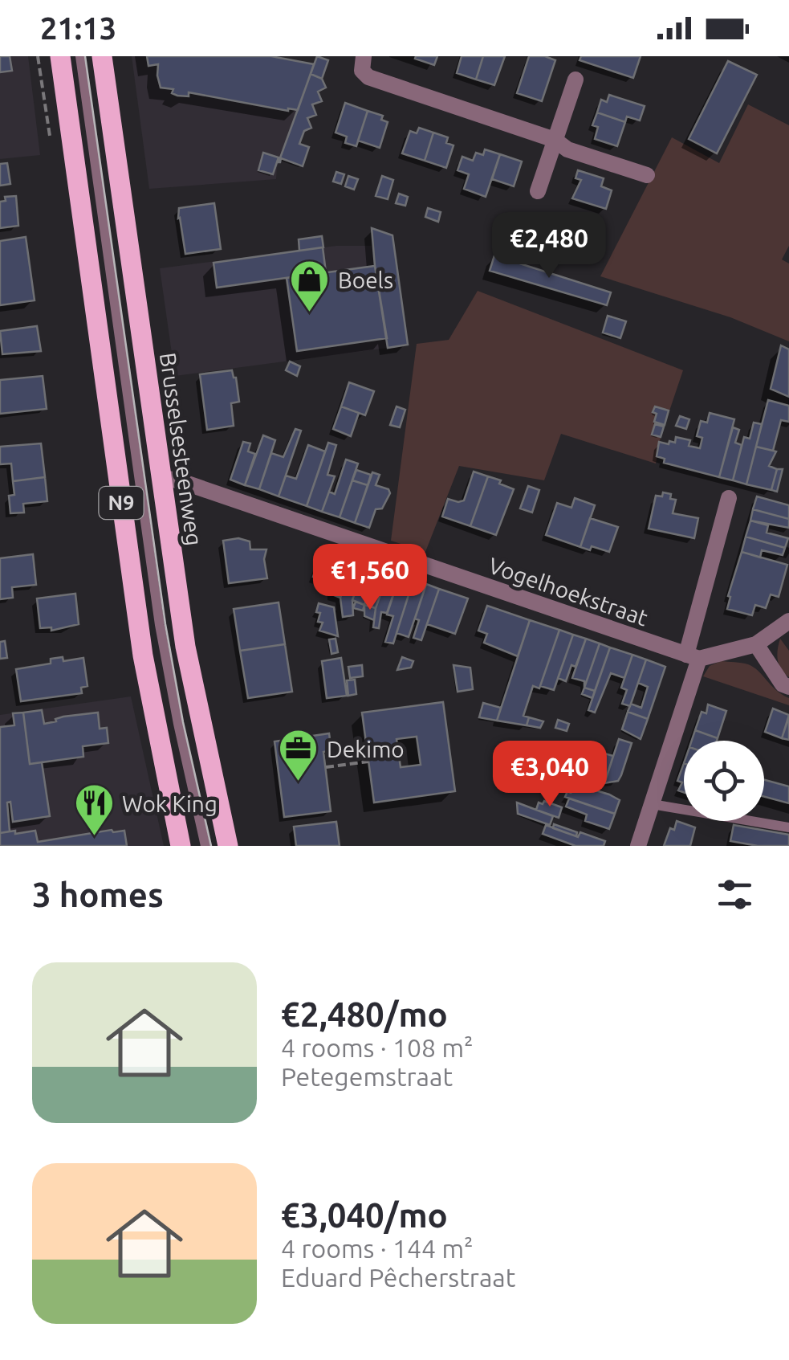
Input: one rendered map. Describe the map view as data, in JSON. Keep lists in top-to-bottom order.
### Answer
{
  "streets": {
    "main road": ["Brusselsesteenweg", "N9"],
    "street": ["Vogelhoekstraat"]
  },
  "crossings": [
    ["Brusselsesteenweg", "Vogelhoekstraat"]
  ],
  "places": {
    "shop": ["Boels"],
    "office": ["Dekimo"],
    "restaurant": ["Wok King"]
  },
  "page": {
    "status": "21:13",
    "price": ["€2,480", "€1,560", "€3,040"],
    "heading": "3 homes",
    "list": [
      {
        "name": "€2,480/mo",
        "note": "4 rooms · 108 m² · Petegemstraat"
      },
      {
        "name": "€3,040/mo",
        "note": "4 rooms · 144 m² · Eduard Pêcherstraat"
      }
    ]
  }
}
